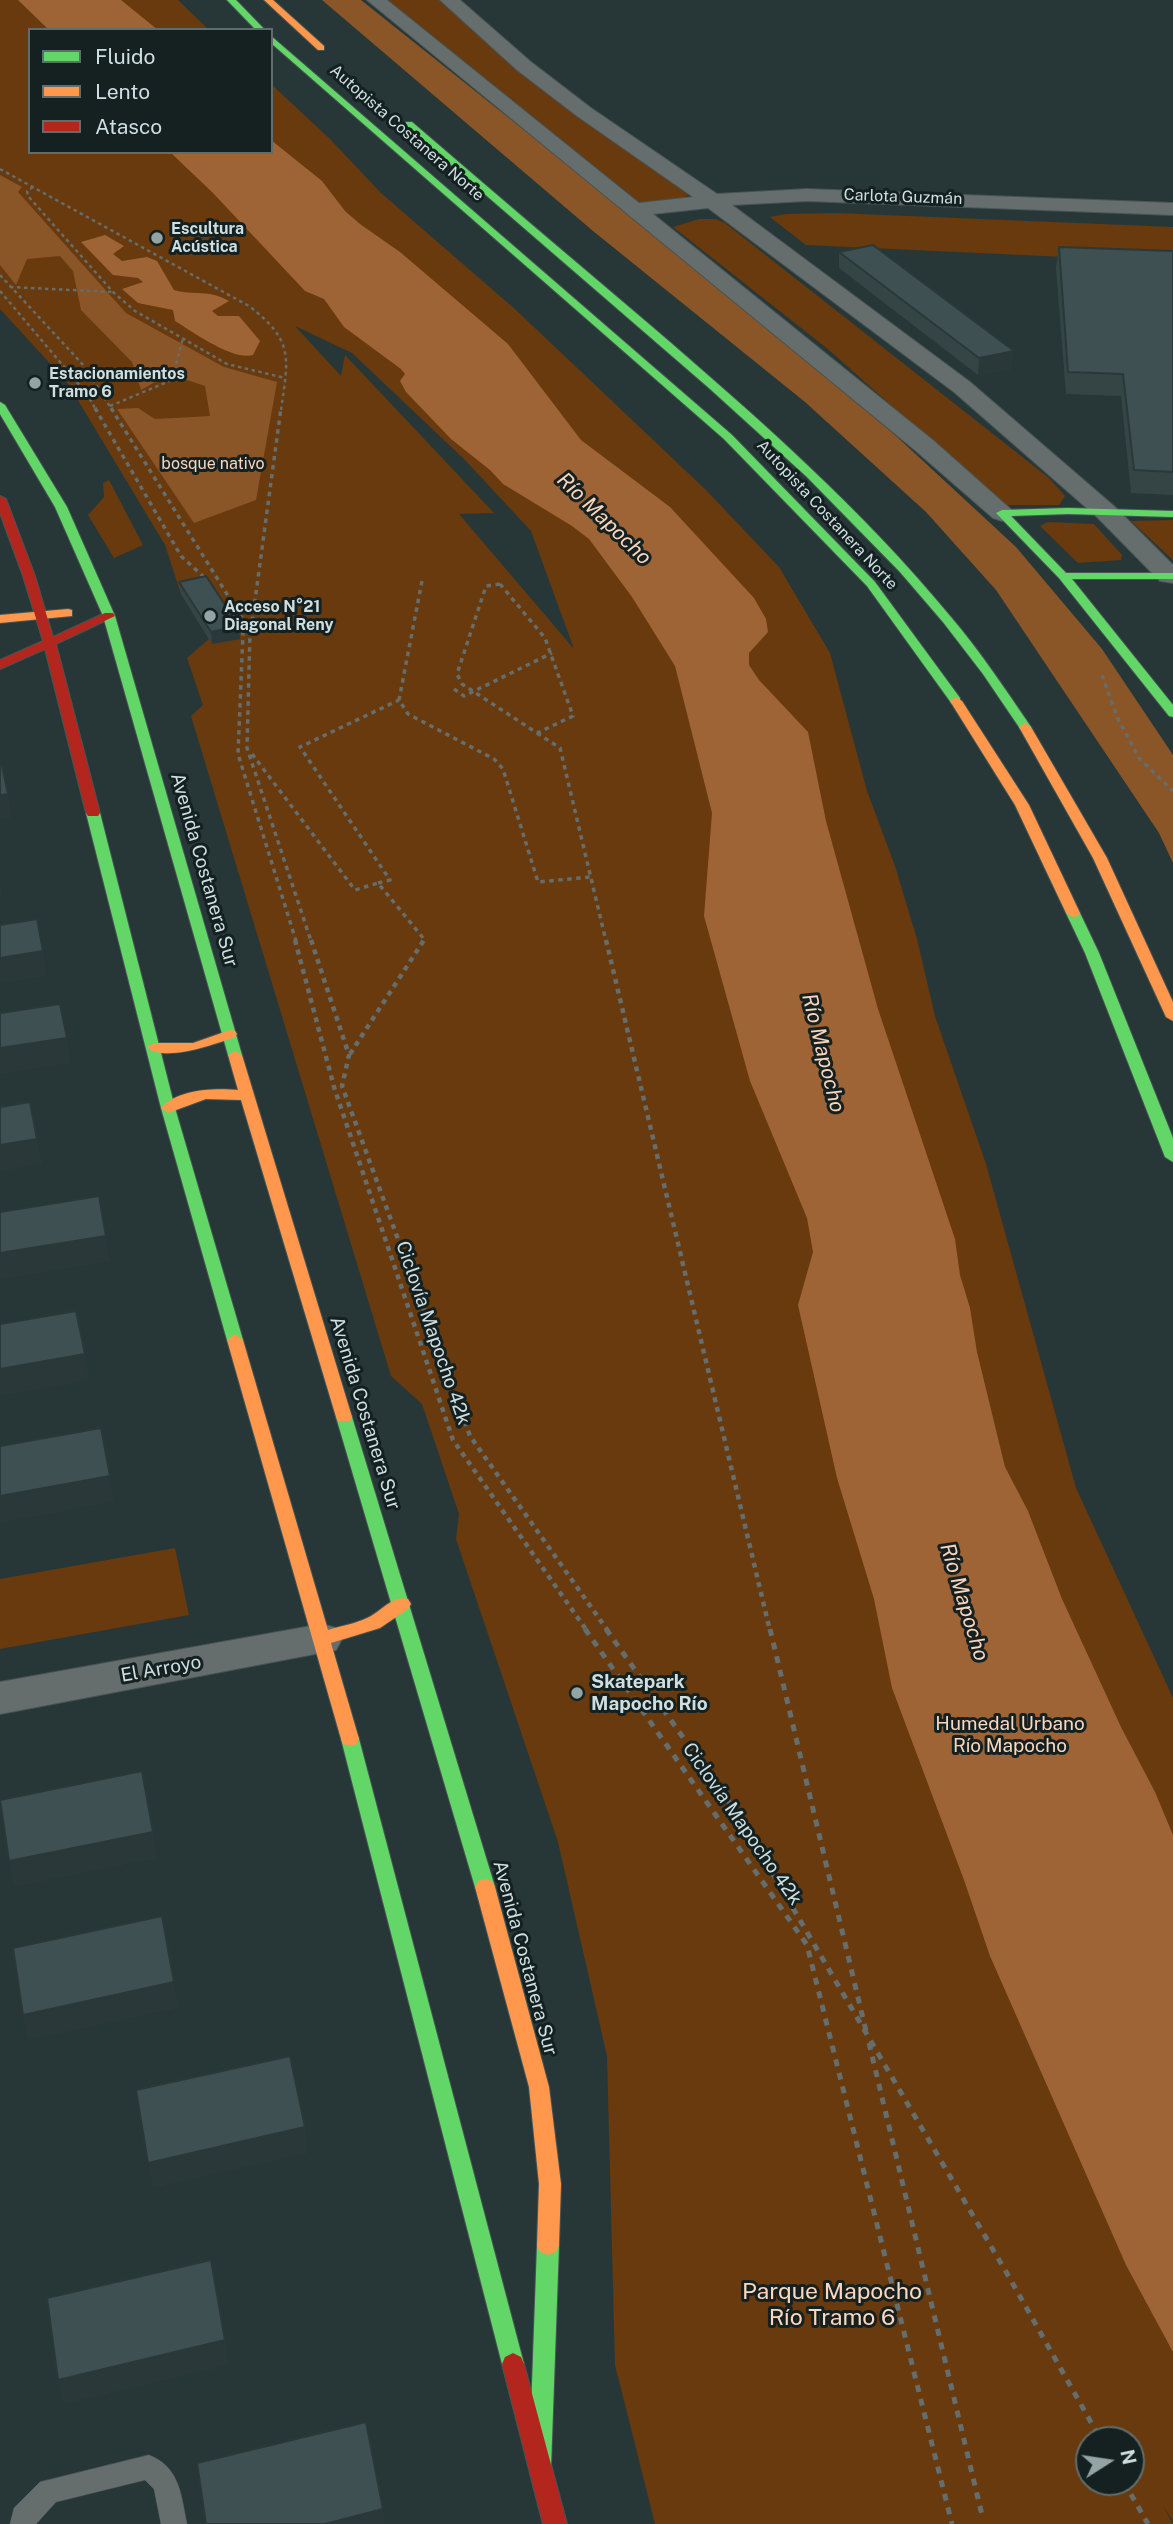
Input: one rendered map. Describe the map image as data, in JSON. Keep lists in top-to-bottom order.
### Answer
{
  "streets": {
    "main road": ["Autopista Costanera Norte", "Avenida Costanera Sur"],
    "street": ["Carlota Guzmán", "El Arroyo"],
    "path": ["Ciclovía Mapocho 42k"]
  },
  "crossings": [
    ["Avenida Costanera Sur", "El Arroyo"]
  ],
  "water": ["Río Mapocho"],
  "parks": ["bosque nativo", "Humedal Urbano Río Mapocho", "Parque Mapocho Río Tramo 6"],
  "places": [
    "Escultura Acústica",
    "Estacionamientos Tramo 6",
    "Acceso N°21 Diagonal Reny",
    "Skatepark Mapocho Río"
  ],
  "legend": ["Fluido", "Lento", "Atasco"],
  "north": "right"
}
